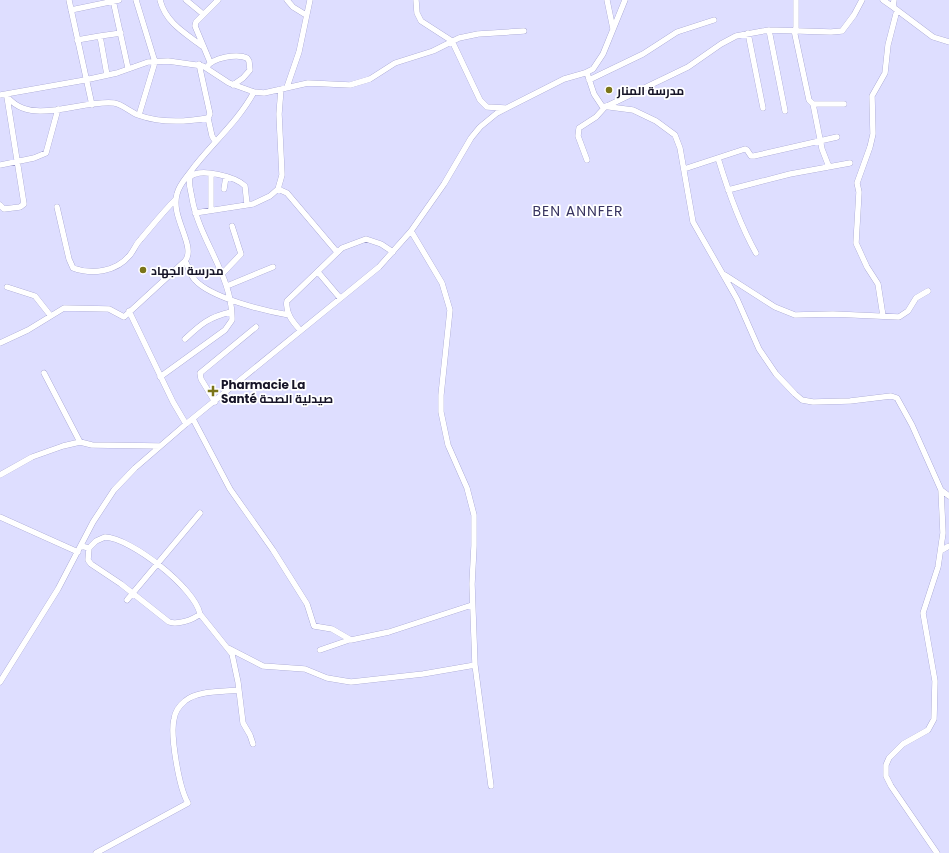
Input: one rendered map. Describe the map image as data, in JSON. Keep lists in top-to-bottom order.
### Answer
{
  "districts": ["BEN ANNFER"],
  "places": {
    "other": ["مدرسة المنار", "مدرسة الجهاد"],
    "health": ["Pharmacie La Santé صيدلية الصحة"]
  }
}
